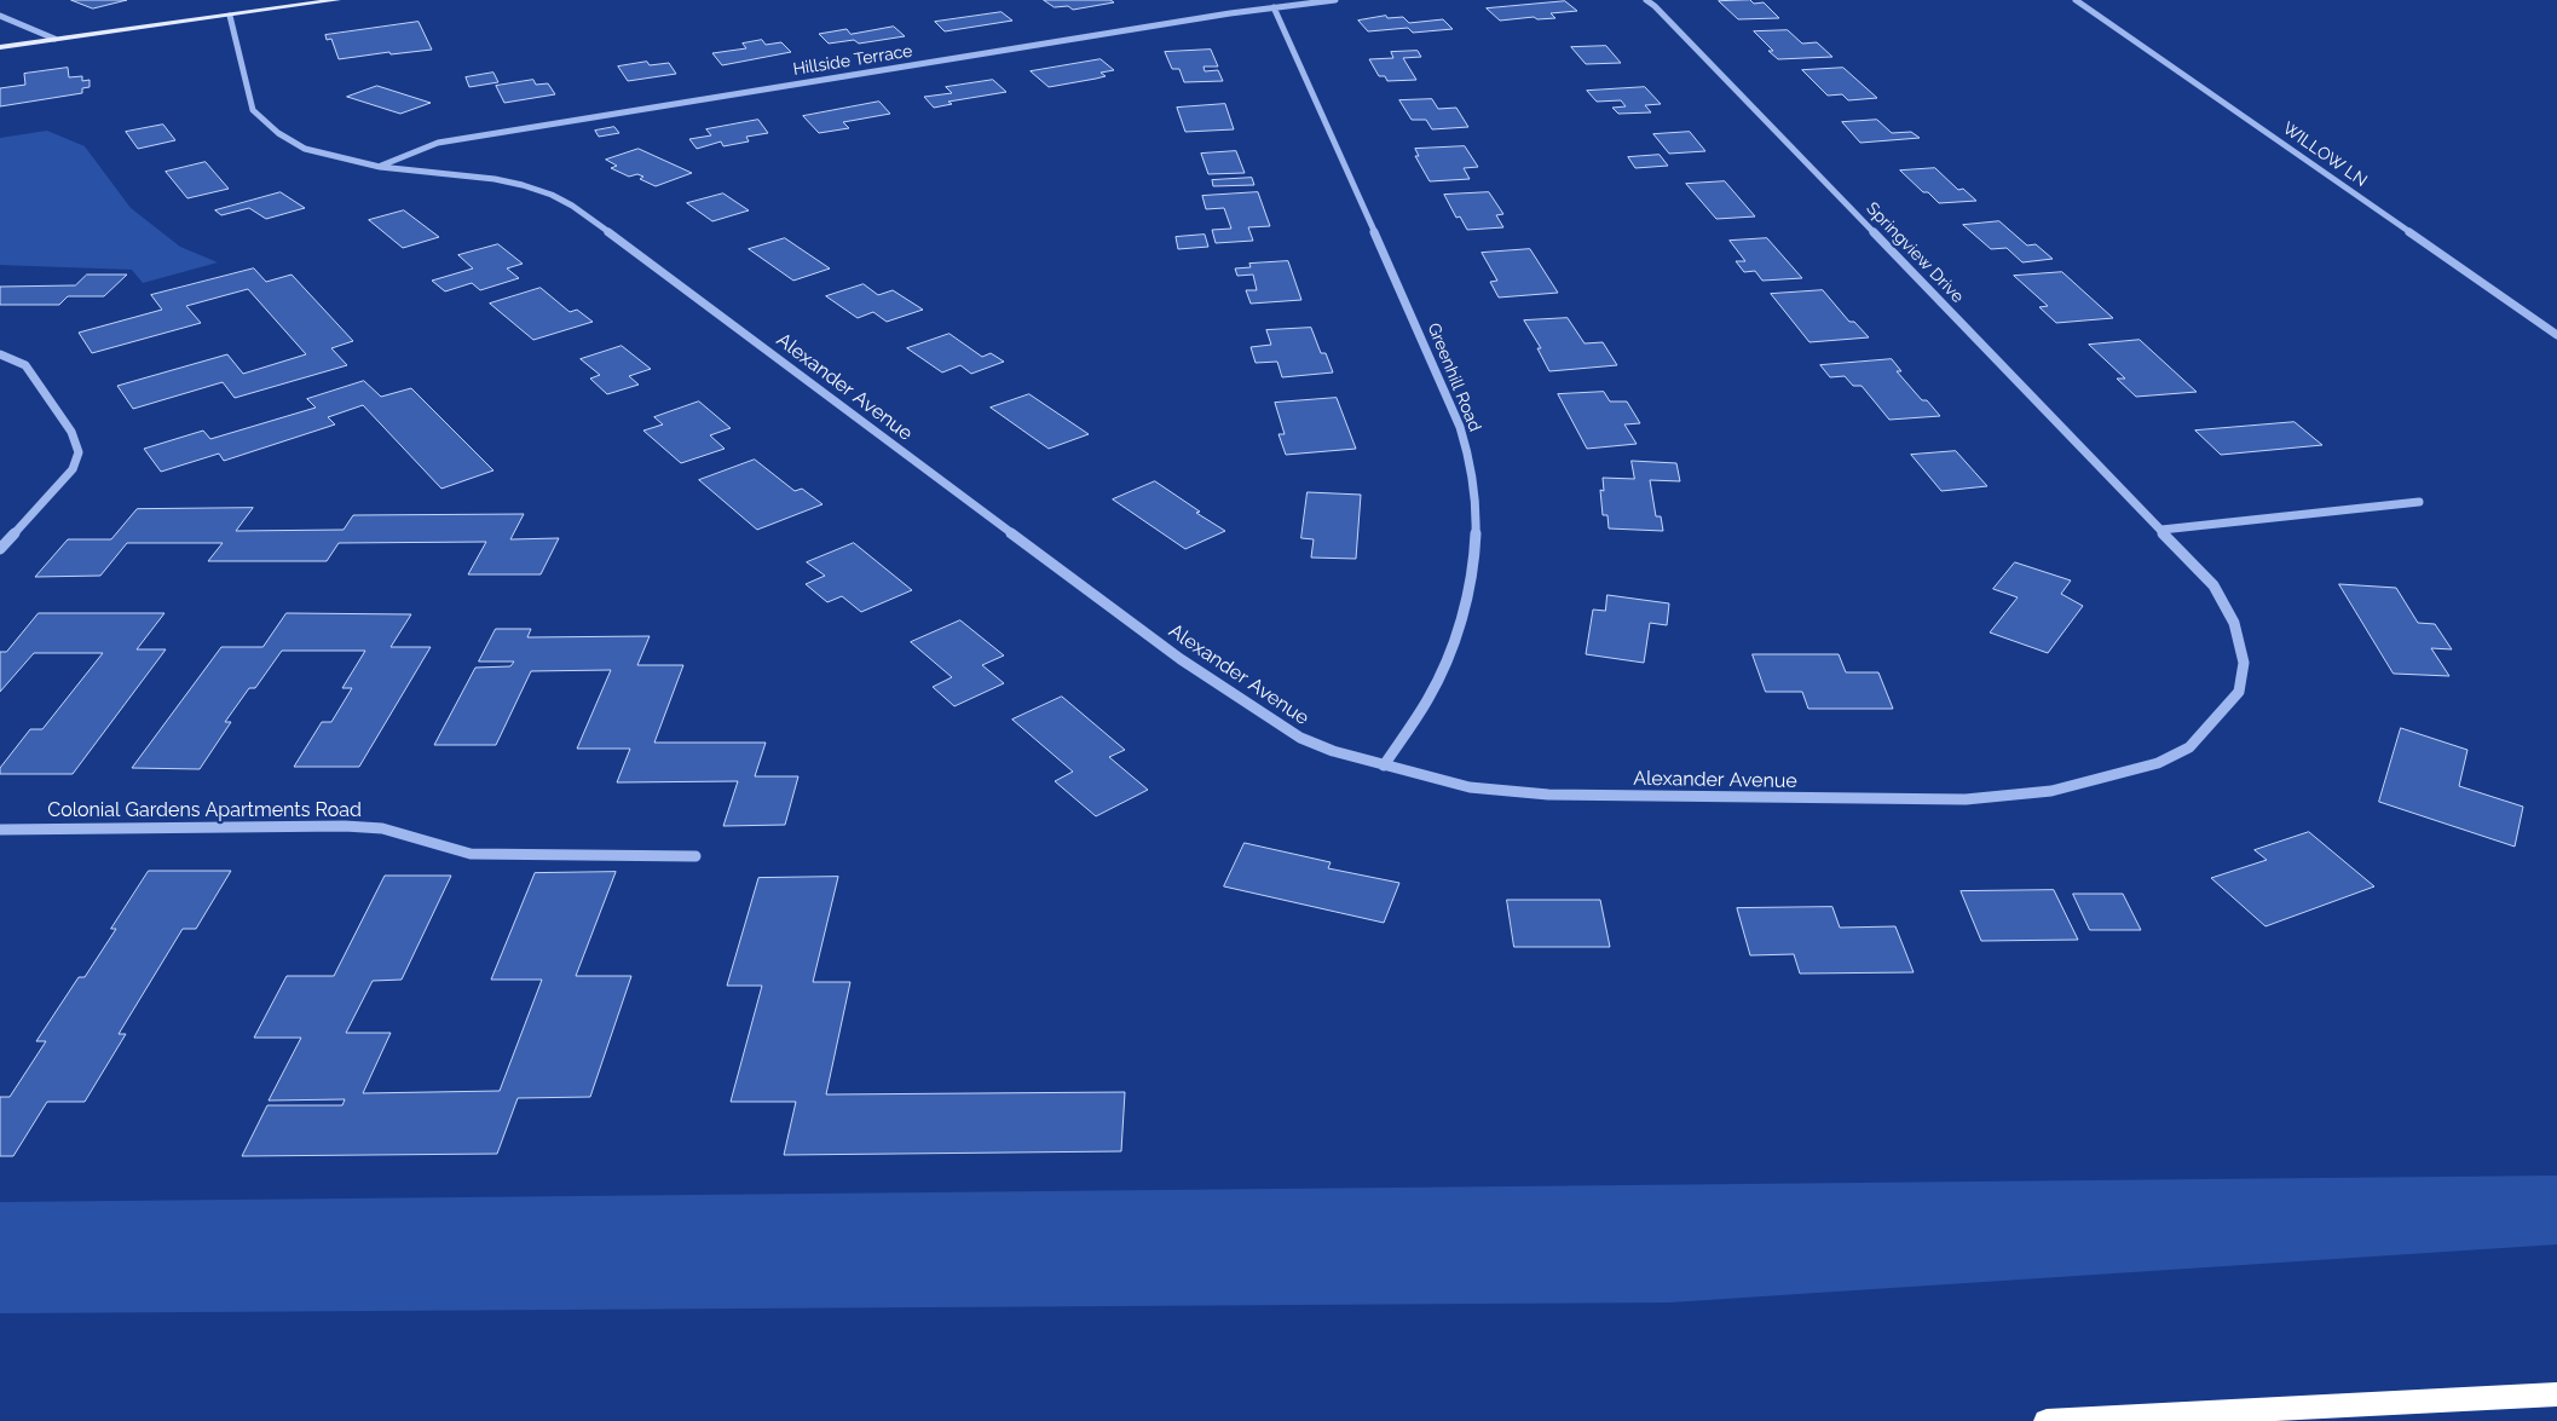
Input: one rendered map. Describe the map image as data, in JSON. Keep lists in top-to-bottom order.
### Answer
{
  "streets": {
    "street": [
      "Hillside Terrace",
      "WILLOW LN",
      "Springview Drive",
      "Greenhill Road",
      "Alexander Avenue",
      "Colonial Gardens Apartments Road"
    ]
  },
  "crossings": [
    ["Hillside Terrace", "Greenhill Road"],
    ["Hillside Terrace", "Alexander Avenue"],
    ["Springview Drive", "Alexander Avenue"],
    ["Greenhill Road", "Alexander Avenue"]
  ]
}
